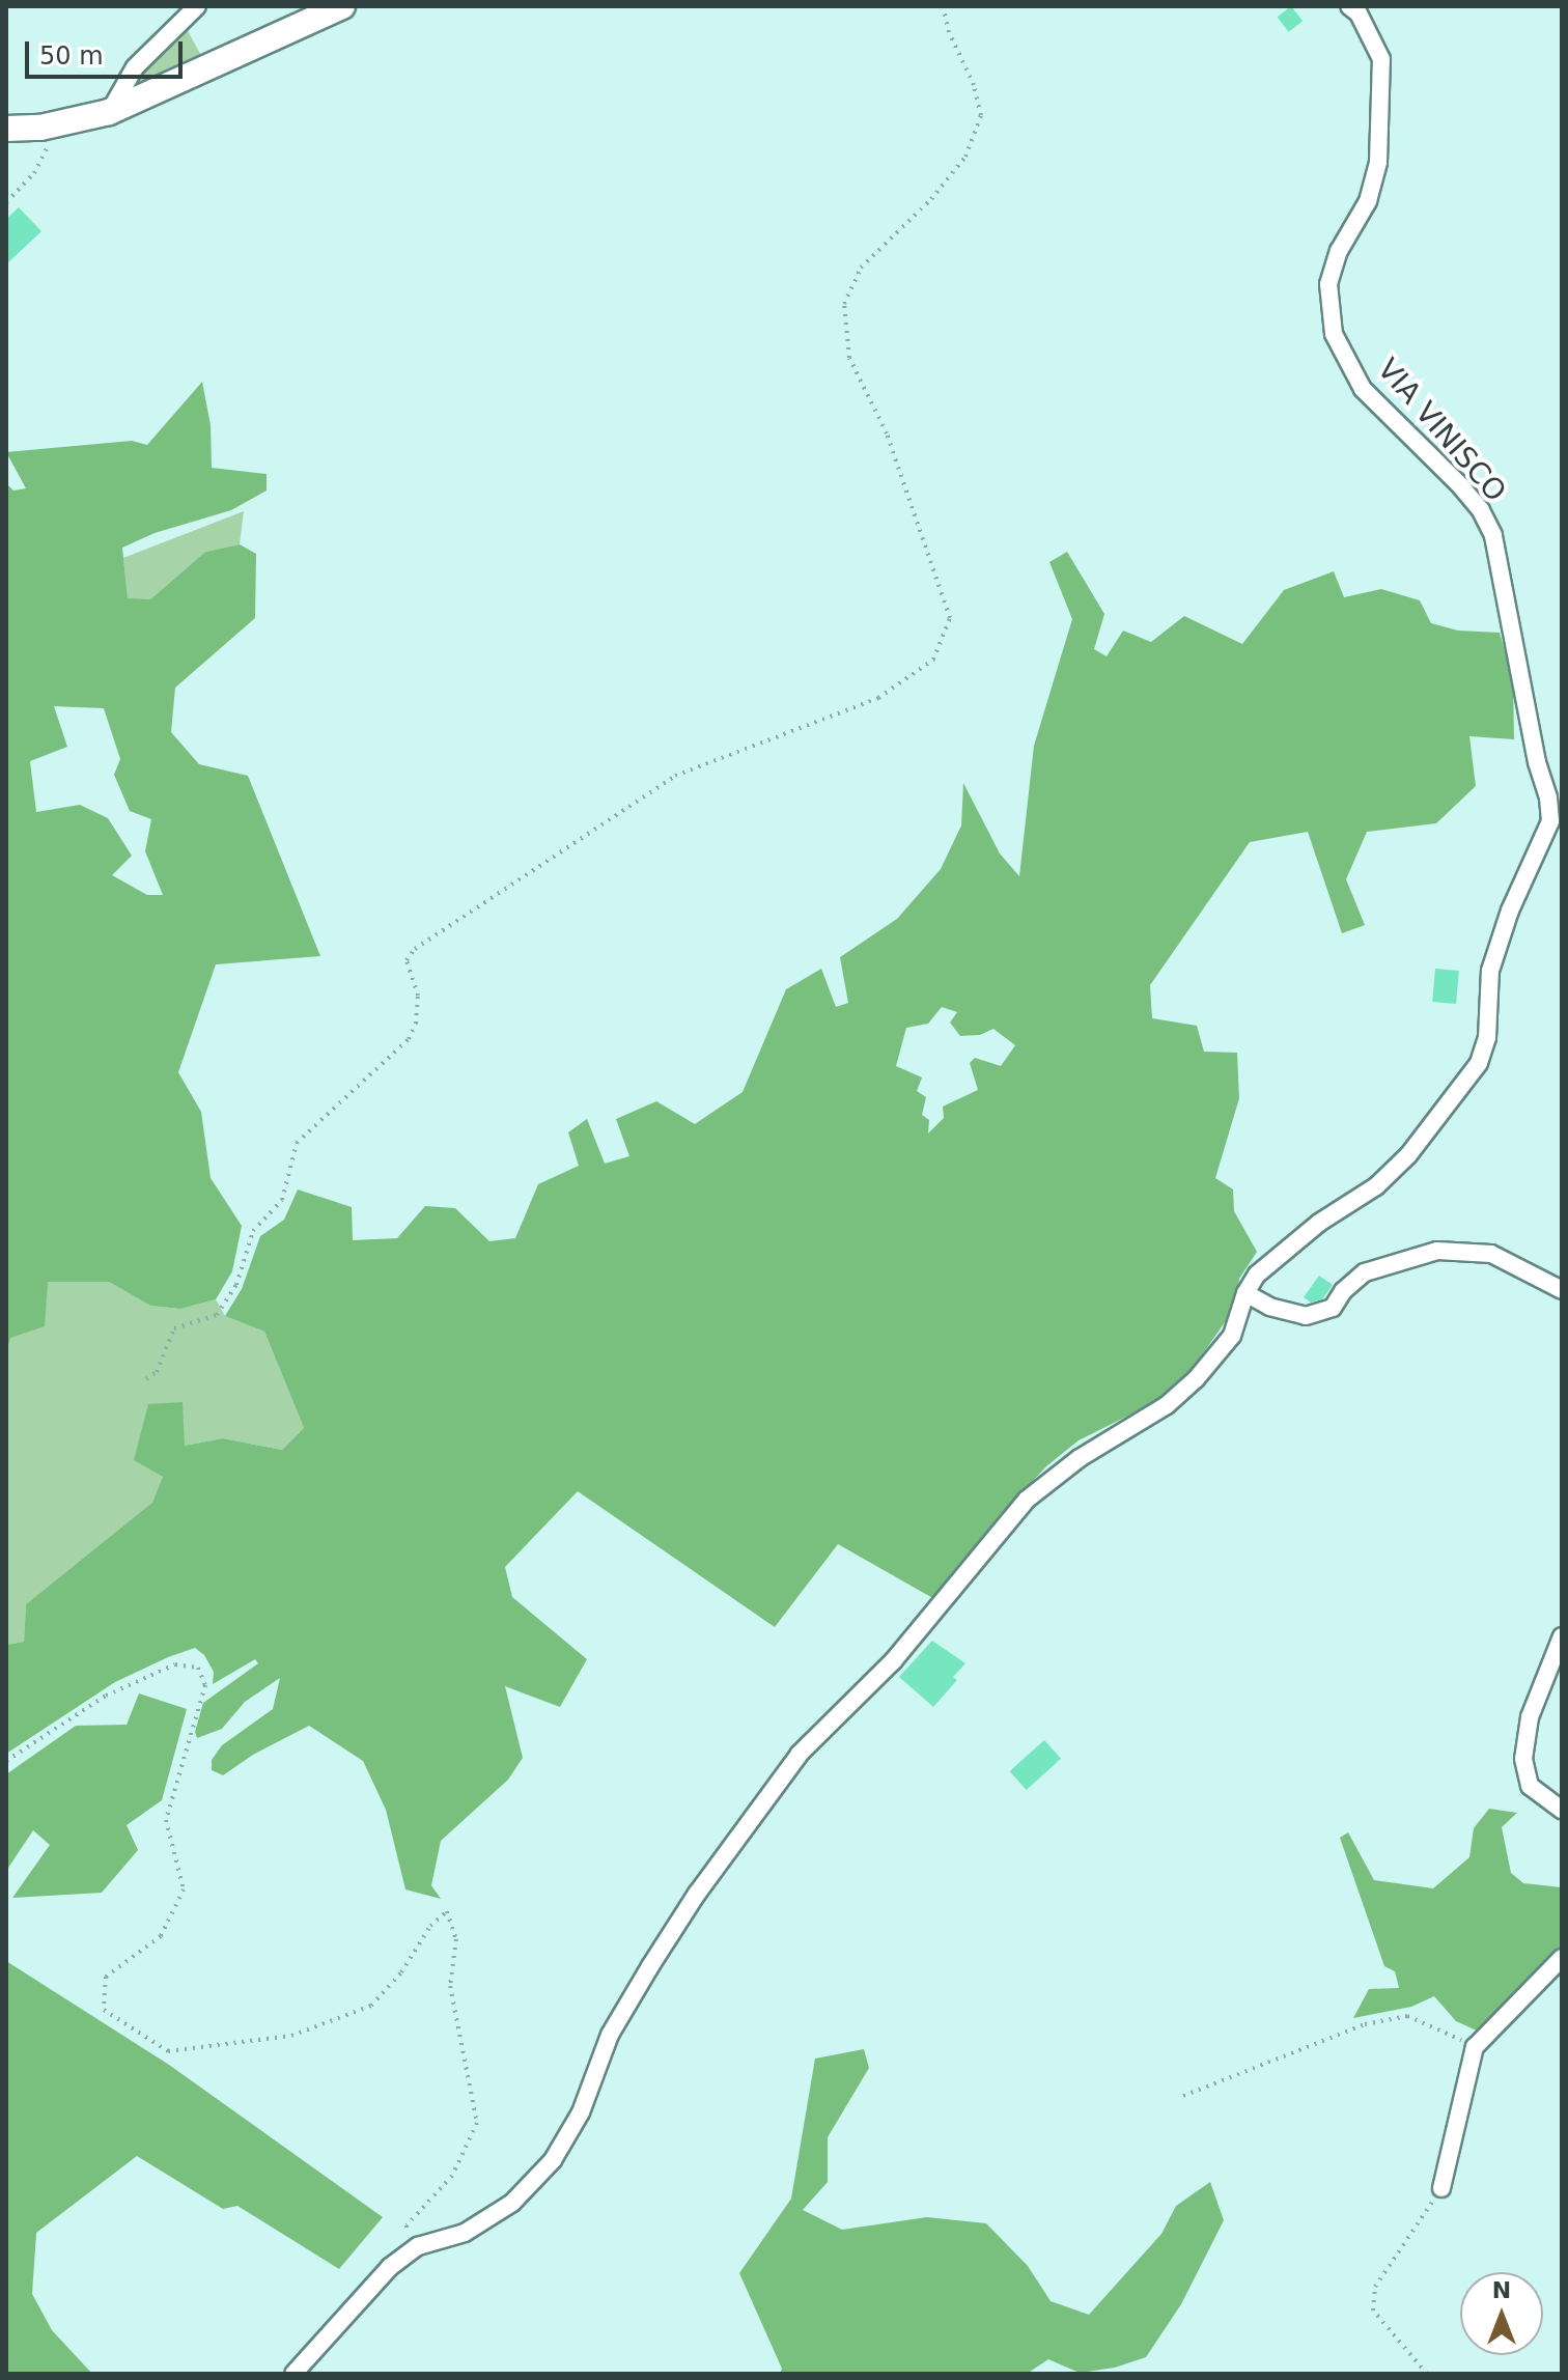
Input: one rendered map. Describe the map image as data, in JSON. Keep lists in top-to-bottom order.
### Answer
{
  "streets": {
    "street": ["VIA VINISCO"]
  },
  "scale_bar": "50 m",
  "north": "top"
}
